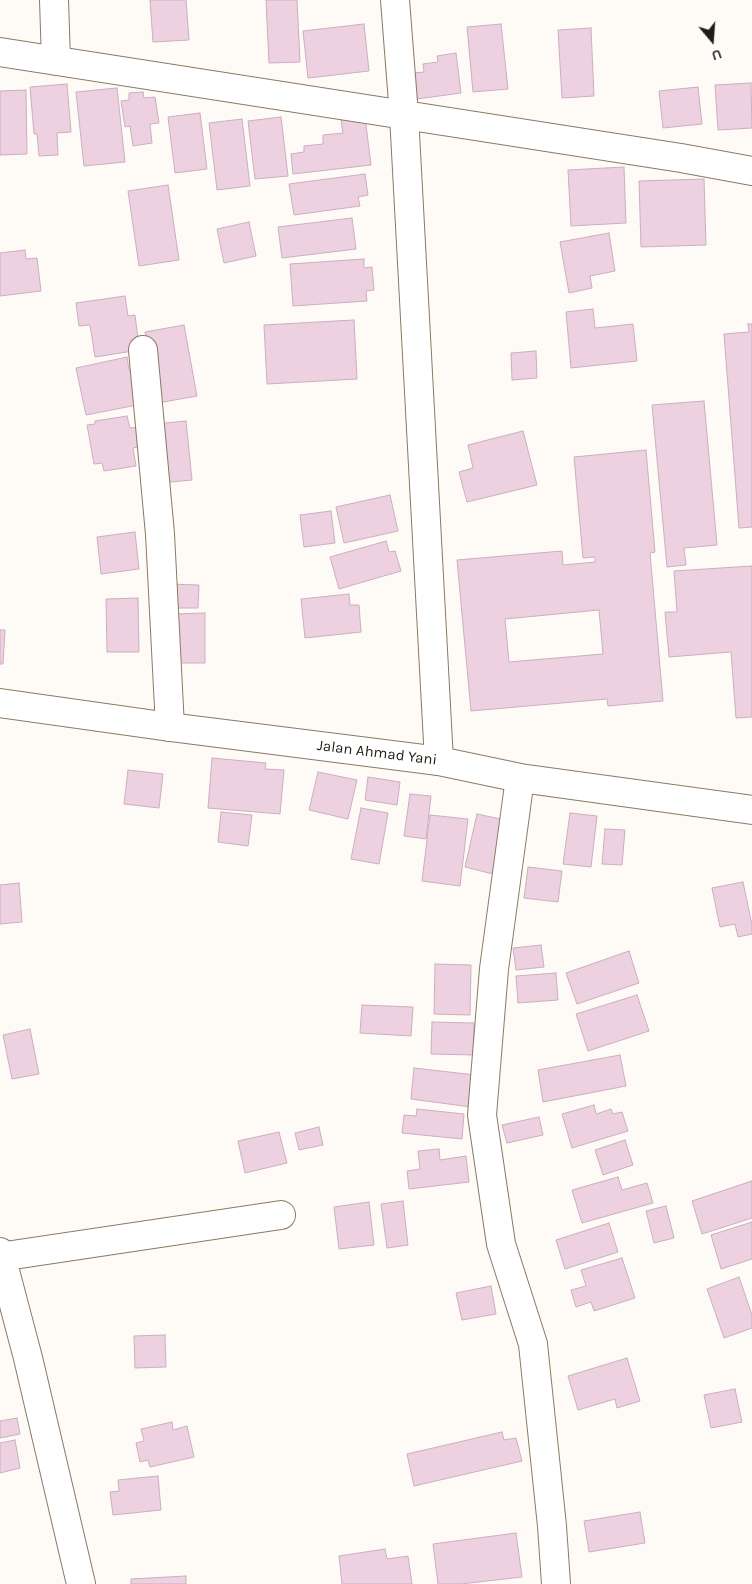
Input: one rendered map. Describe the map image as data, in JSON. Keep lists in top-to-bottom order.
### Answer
{
  "streets": {
    "main road": ["Jalan Ahmad Yani"]
  },
  "north": "bottom"
}
